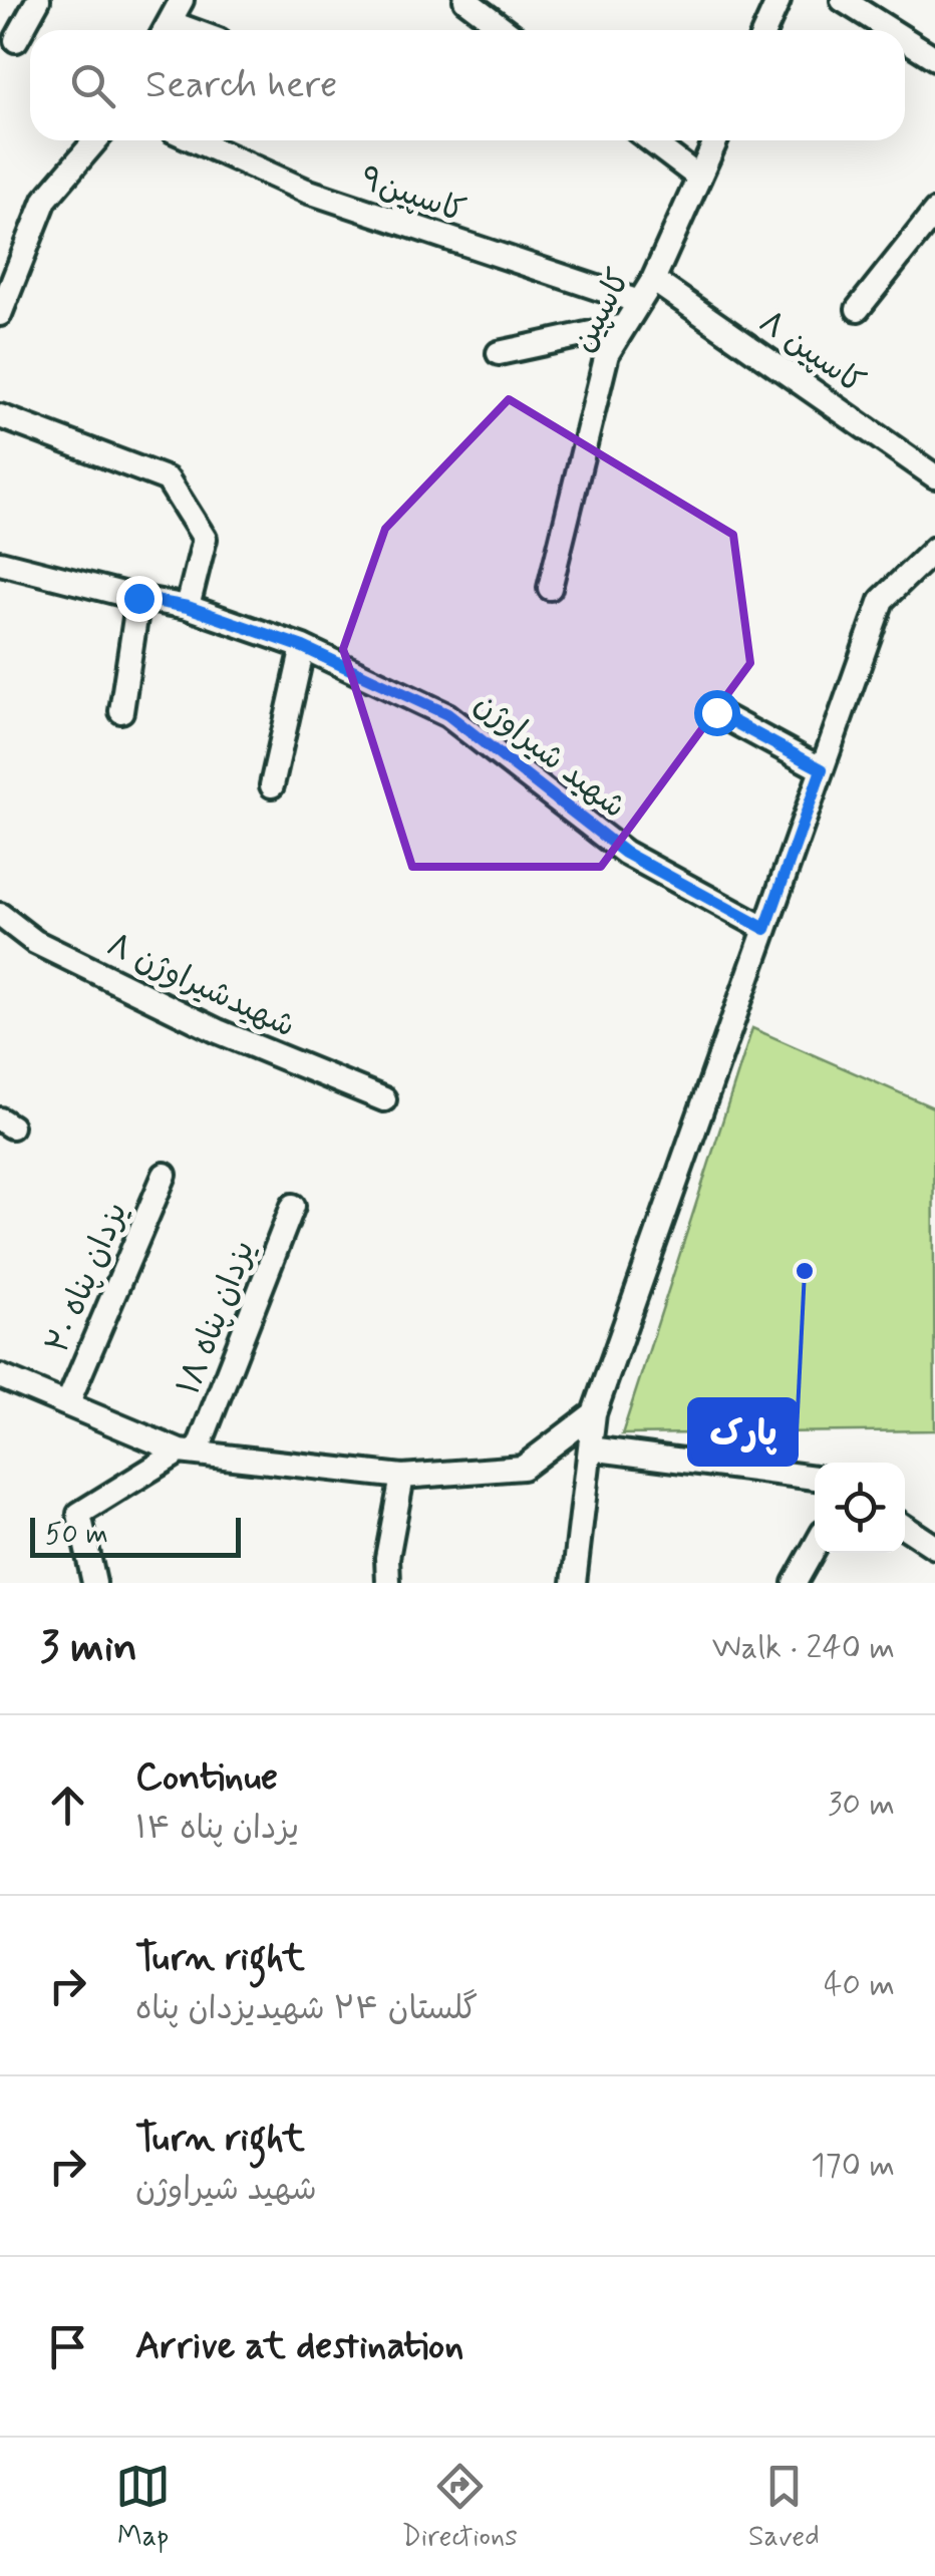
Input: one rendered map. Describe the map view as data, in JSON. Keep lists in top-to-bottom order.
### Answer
{
  "streets": {
    "street": [
      "کاسپین۹",
      "کاسپین",
      "کاسپین ۸",
      "شهید شیراوژن",
      "شهیدشیراوژن ۸",
      "یزدان پناه ۲۰",
      "یزدان پناه ۱۸"
    ]
  },
  "crossings": [
    ["کاسپین۹", "کاسپین"],
    ["کاسپین", "کاسپین ۸"]
  ],
  "places": ["پارک"],
  "scale_bar": "50 m",
  "page": {
    "search": "Search here",
    "scale": "50 m",
    "heading": ["3 min", "Walk · 240 m"],
    "list": [
      ["Continue", "یزدان پناه ۱۴", "30 m"],
      ["Turn right", "گلستان ۲۴ شهیدیزدان پناه", "40 m"],
      ["Turn right", "شهید شیراوژن", "170 m"],
      "Arrive at destination"
    ],
    "nav": ["Map", "Directions", "Saved"]
  }
}
